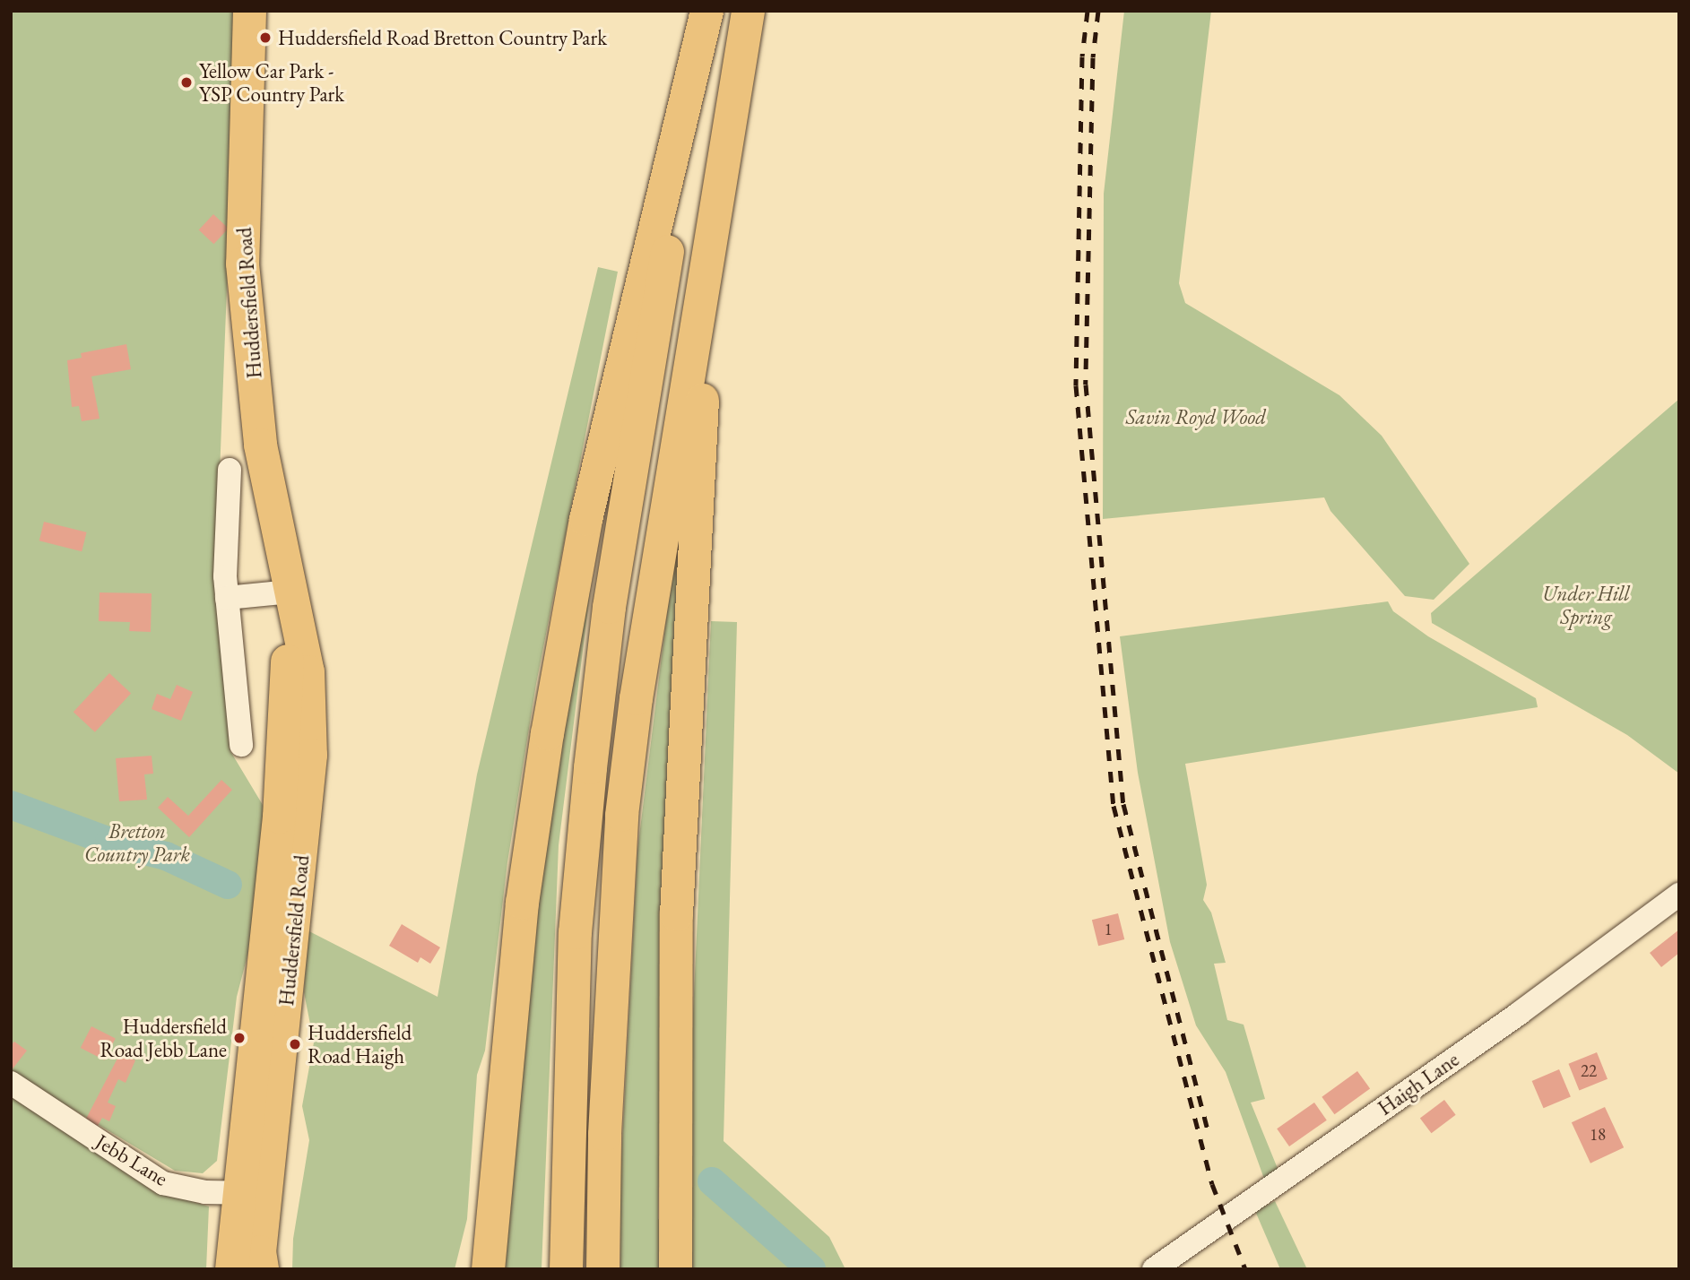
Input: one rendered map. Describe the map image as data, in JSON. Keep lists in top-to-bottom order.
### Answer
{
  "streets": {
    "highway": ["Huddersfield Road"],
    "street": ["Haigh Lane", "Jebb Lane"]
  },
  "crossings": [
    ["Huddersfield Road", "Jebb Lane"]
  ],
  "parks": ["Savin Royd Wood", "Under Hill Spring", "Bretton Country Park"],
  "places": [
    "Huddersfield Road Bretton Country Park",
    "Yellow Car Park - YSP Country Park",
    "Huddersfield Road Jebb Lane",
    "Huddersfield Road Haigh"
  ],
  "house_numbers": ["1", "22", "18"]
}
